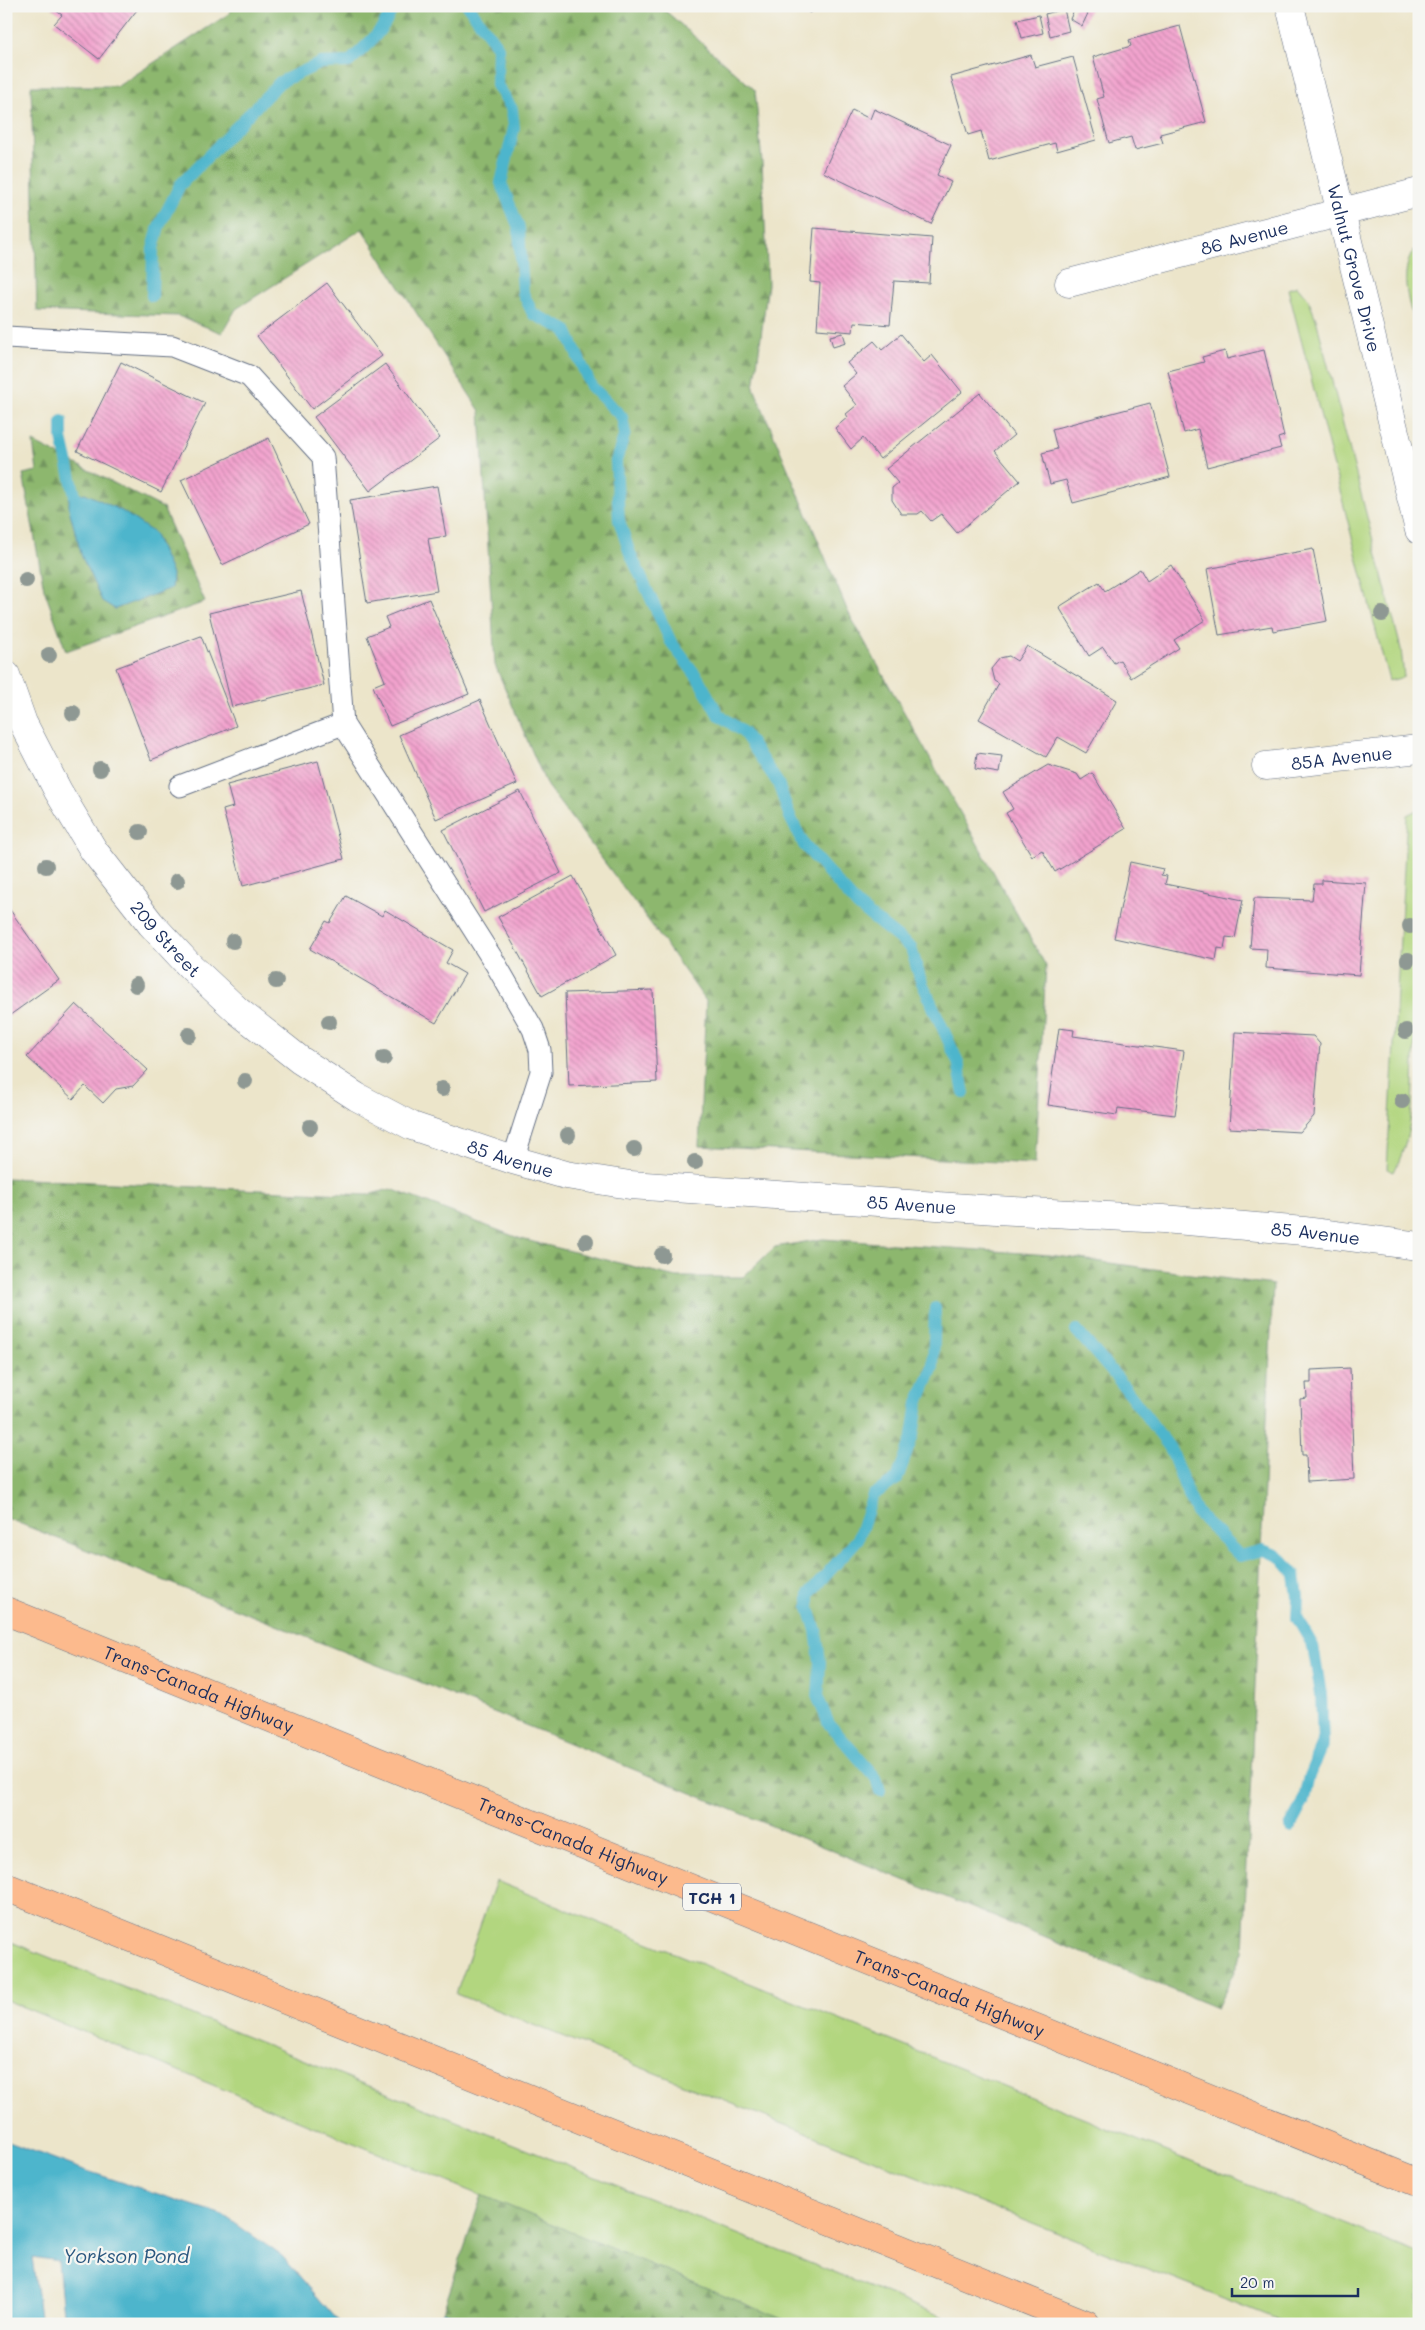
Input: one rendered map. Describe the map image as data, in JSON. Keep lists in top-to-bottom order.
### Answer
{
  "streets": {
    "highway": ["Trans-Canada Highway", "TCH 1"],
    "street": [
      "86 Avenue",
      "Walnut Grove Drive",
      "85A Avenue",
      "209 Street",
      "85 Avenue"
    ]
  },
  "crossings": [
    ["86 Avenue", "Walnut Grove Drive"],
    ["209 Street", "85 Avenue"]
  ],
  "water": ["Yorkson Pond"],
  "scale_bar": "20 m"
}
